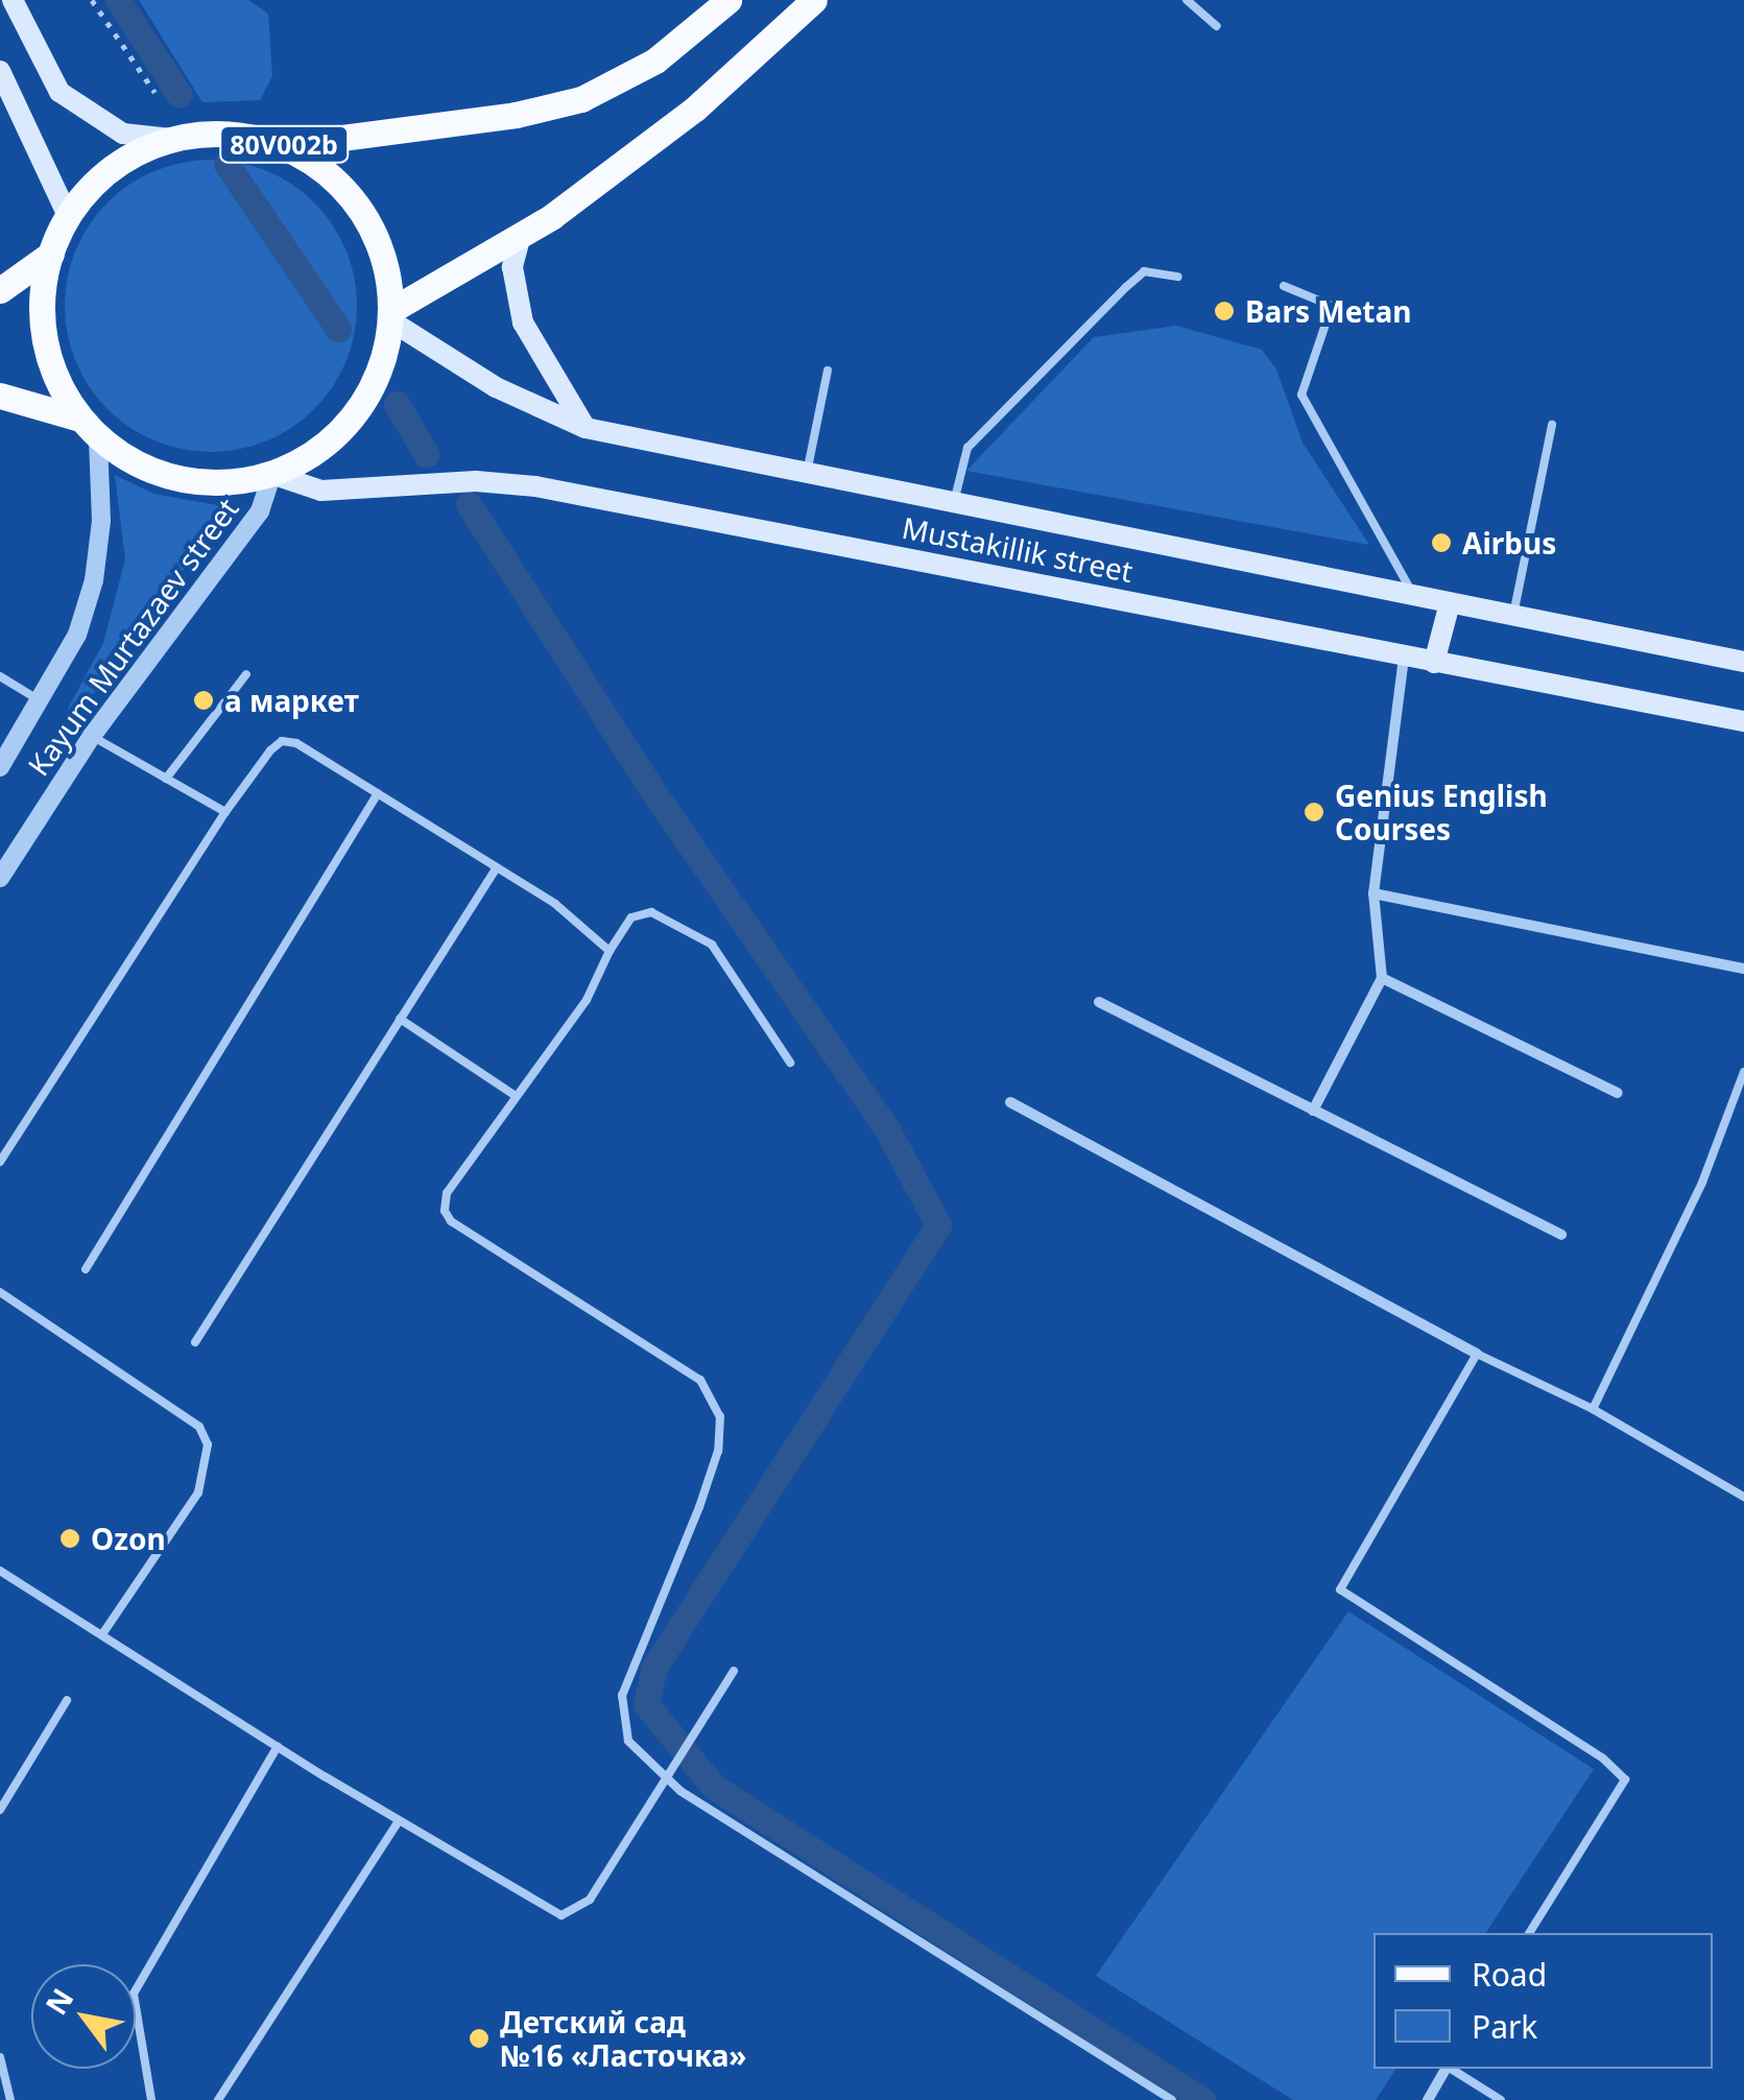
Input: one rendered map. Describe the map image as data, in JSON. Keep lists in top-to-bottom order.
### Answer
{
  "streets": {
    "main road": ["80V002b", "Mustakillik street"],
    "street": ["Kayum Murtazaev street"]
  },
  "crossings": [
    ["Mustakillik street", "Kayum Murtazaev street"]
  ],
  "places": [
    "Bars Metan",
    "Airbus",
    "а маркет",
    "Genius English Courses",
    "Ozon",
    "Детский сад №16 «Ласточка»"
  ],
  "legend": ["Road", "Park"],
  "north": "top left"
}
